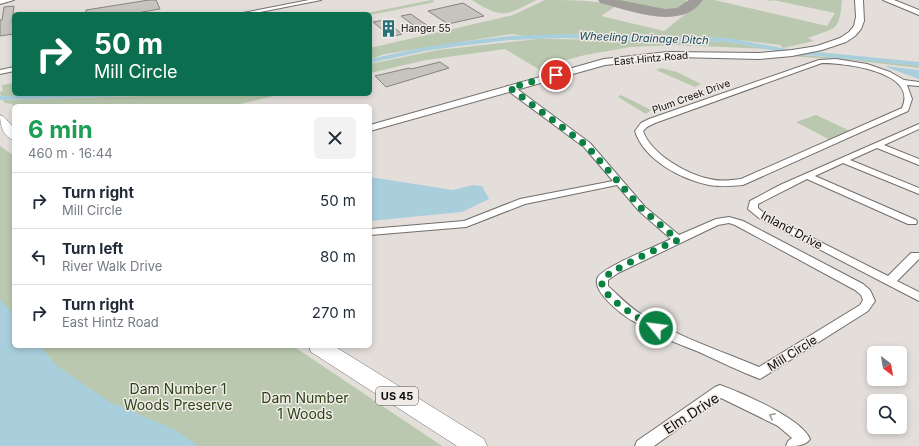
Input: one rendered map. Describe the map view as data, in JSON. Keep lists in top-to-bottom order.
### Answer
{
  "streets": {
    "main road": ["East Hintz Road", "US 45"],
    "street": [
      "Plum Creek Drive",
      "Inland Drive",
      "Mill Circle",
      "Elm Drive"
    ]
  },
  "one_way": ["Elm Drive"],
  "water": ["Wheeling Drainage Ditch"],
  "parks": ["Dam Number 1 Woods Preserve", "Dam Number 1 Woods"],
  "places": {
    "building": ["Hanger 55"]
  },
  "north": "bottom right",
  "page": {
    "turn": ["50 m", "Mill Circle"],
    "heading": ["6 min", "460 m · 16:44"],
    "list": [
      {
        "name": "Turn right",
        "note": "Mill Circle",
        "value": "50 m"
      },
      {
        "name": "Turn left",
        "note": "River Walk Drive",
        "value": "80 m"
      },
      {
        "name": "Turn right",
        "note": "East Hintz Road",
        "value": "270 m"
      }
    ]
  }
}
